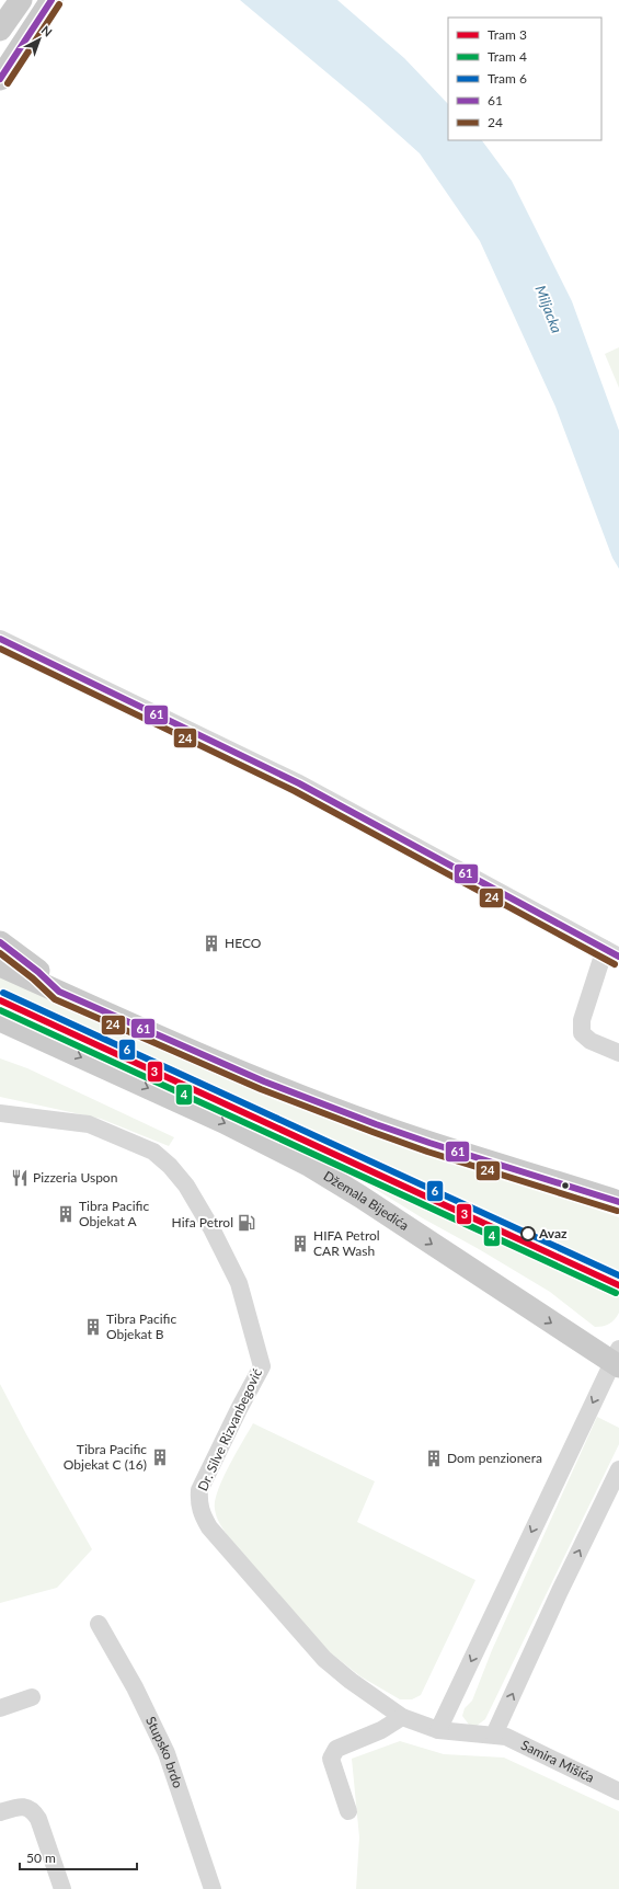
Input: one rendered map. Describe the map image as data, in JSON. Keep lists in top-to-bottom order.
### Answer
{
  "streets": {
    "main road": ["Džemala Bijedića"],
    "street": ["Dr. Silve Rizvanbegović", "Stupsko brdo", "Samira Mišića"]
  },
  "crossings": [
    ["Dr. Silve Rizvanbegović", "Samira Mišića"]
  ],
  "water": ["Miljacka"],
  "places": {
    "building": [
      "HECO",
      "Tibra Pacific Objekat A",
      "HIFA Petrol CAR Wash",
      "Tibra Pacific Objekat B",
      "Tibra Pacific Objekat C (16)",
      "Dom penzionera"
    ],
    "restaurant": ["Pizzeria Uspon"],
    "fuel station": ["Hifa Petrol"],
    "other": ["Avaz"]
  },
  "lines": [
    "transit line 61",
    "transit line 24",
    "tram line 6",
    "tram line 3",
    "tram line 4"
  ],
  "legend": [
    "Tram 3",
    "Tram 4",
    "Tram 6",
    "61",
    "24"
  ],
  "scale_bar": "50 m",
  "north": "top right"
}
